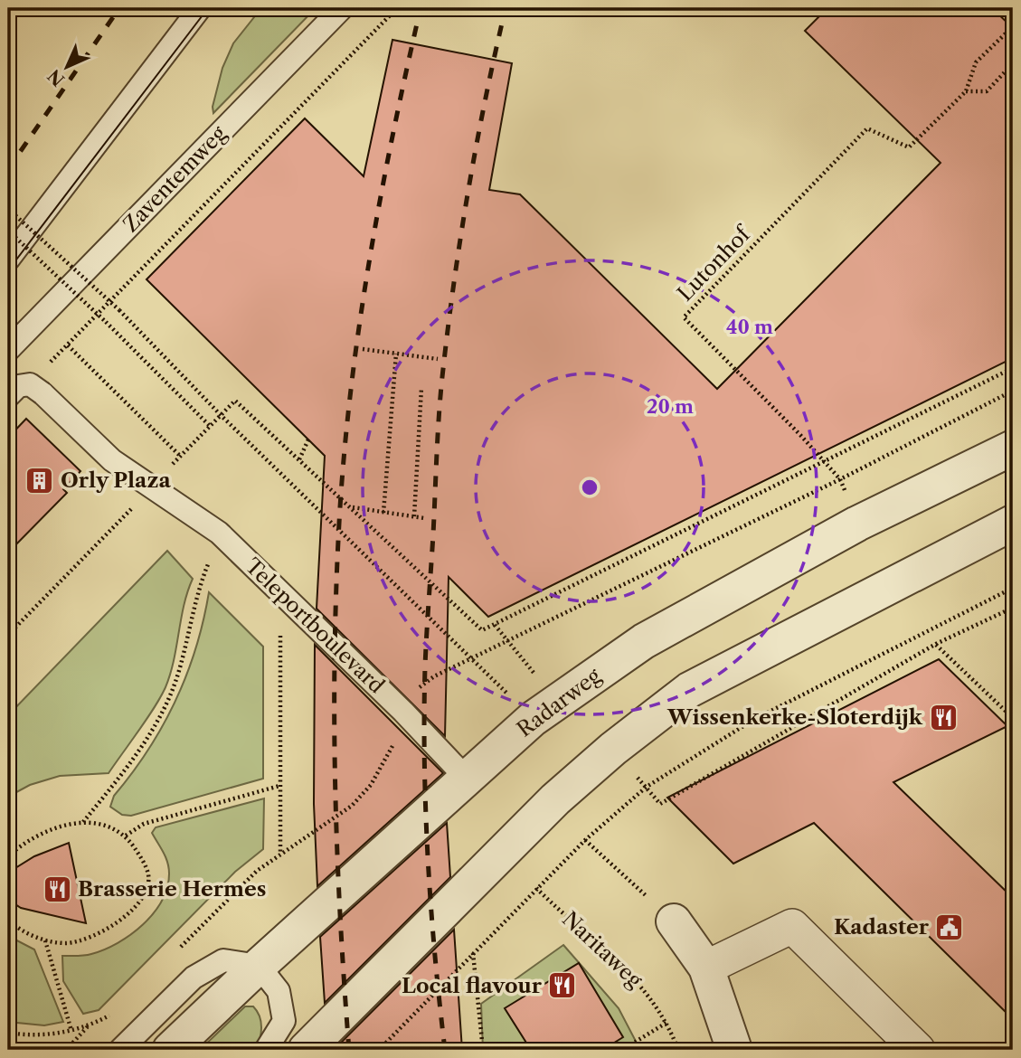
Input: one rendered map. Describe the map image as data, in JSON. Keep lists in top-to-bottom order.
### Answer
{
  "streets": {
    "street": ["Radarweg"],
    "lane": ["Zaventemweg", "Teleportboulevard"],
    "path": ["Lutonhof", "Naritaweg"]
  },
  "crossings": [
    ["Lutonhof", "Radarweg"],
    ["Teleportboulevard", "Radarweg"]
  ],
  "places": {
    "building": ["Orly Plaza"],
    "restaurant": ["Wissenkerke-Sloterdijk", "Brasserie Hermes", "Local flavour"],
    "public building": ["Kadaster"]
  },
  "north": "bottom left",
  "rings": ["40 m", "20 m"]
}
